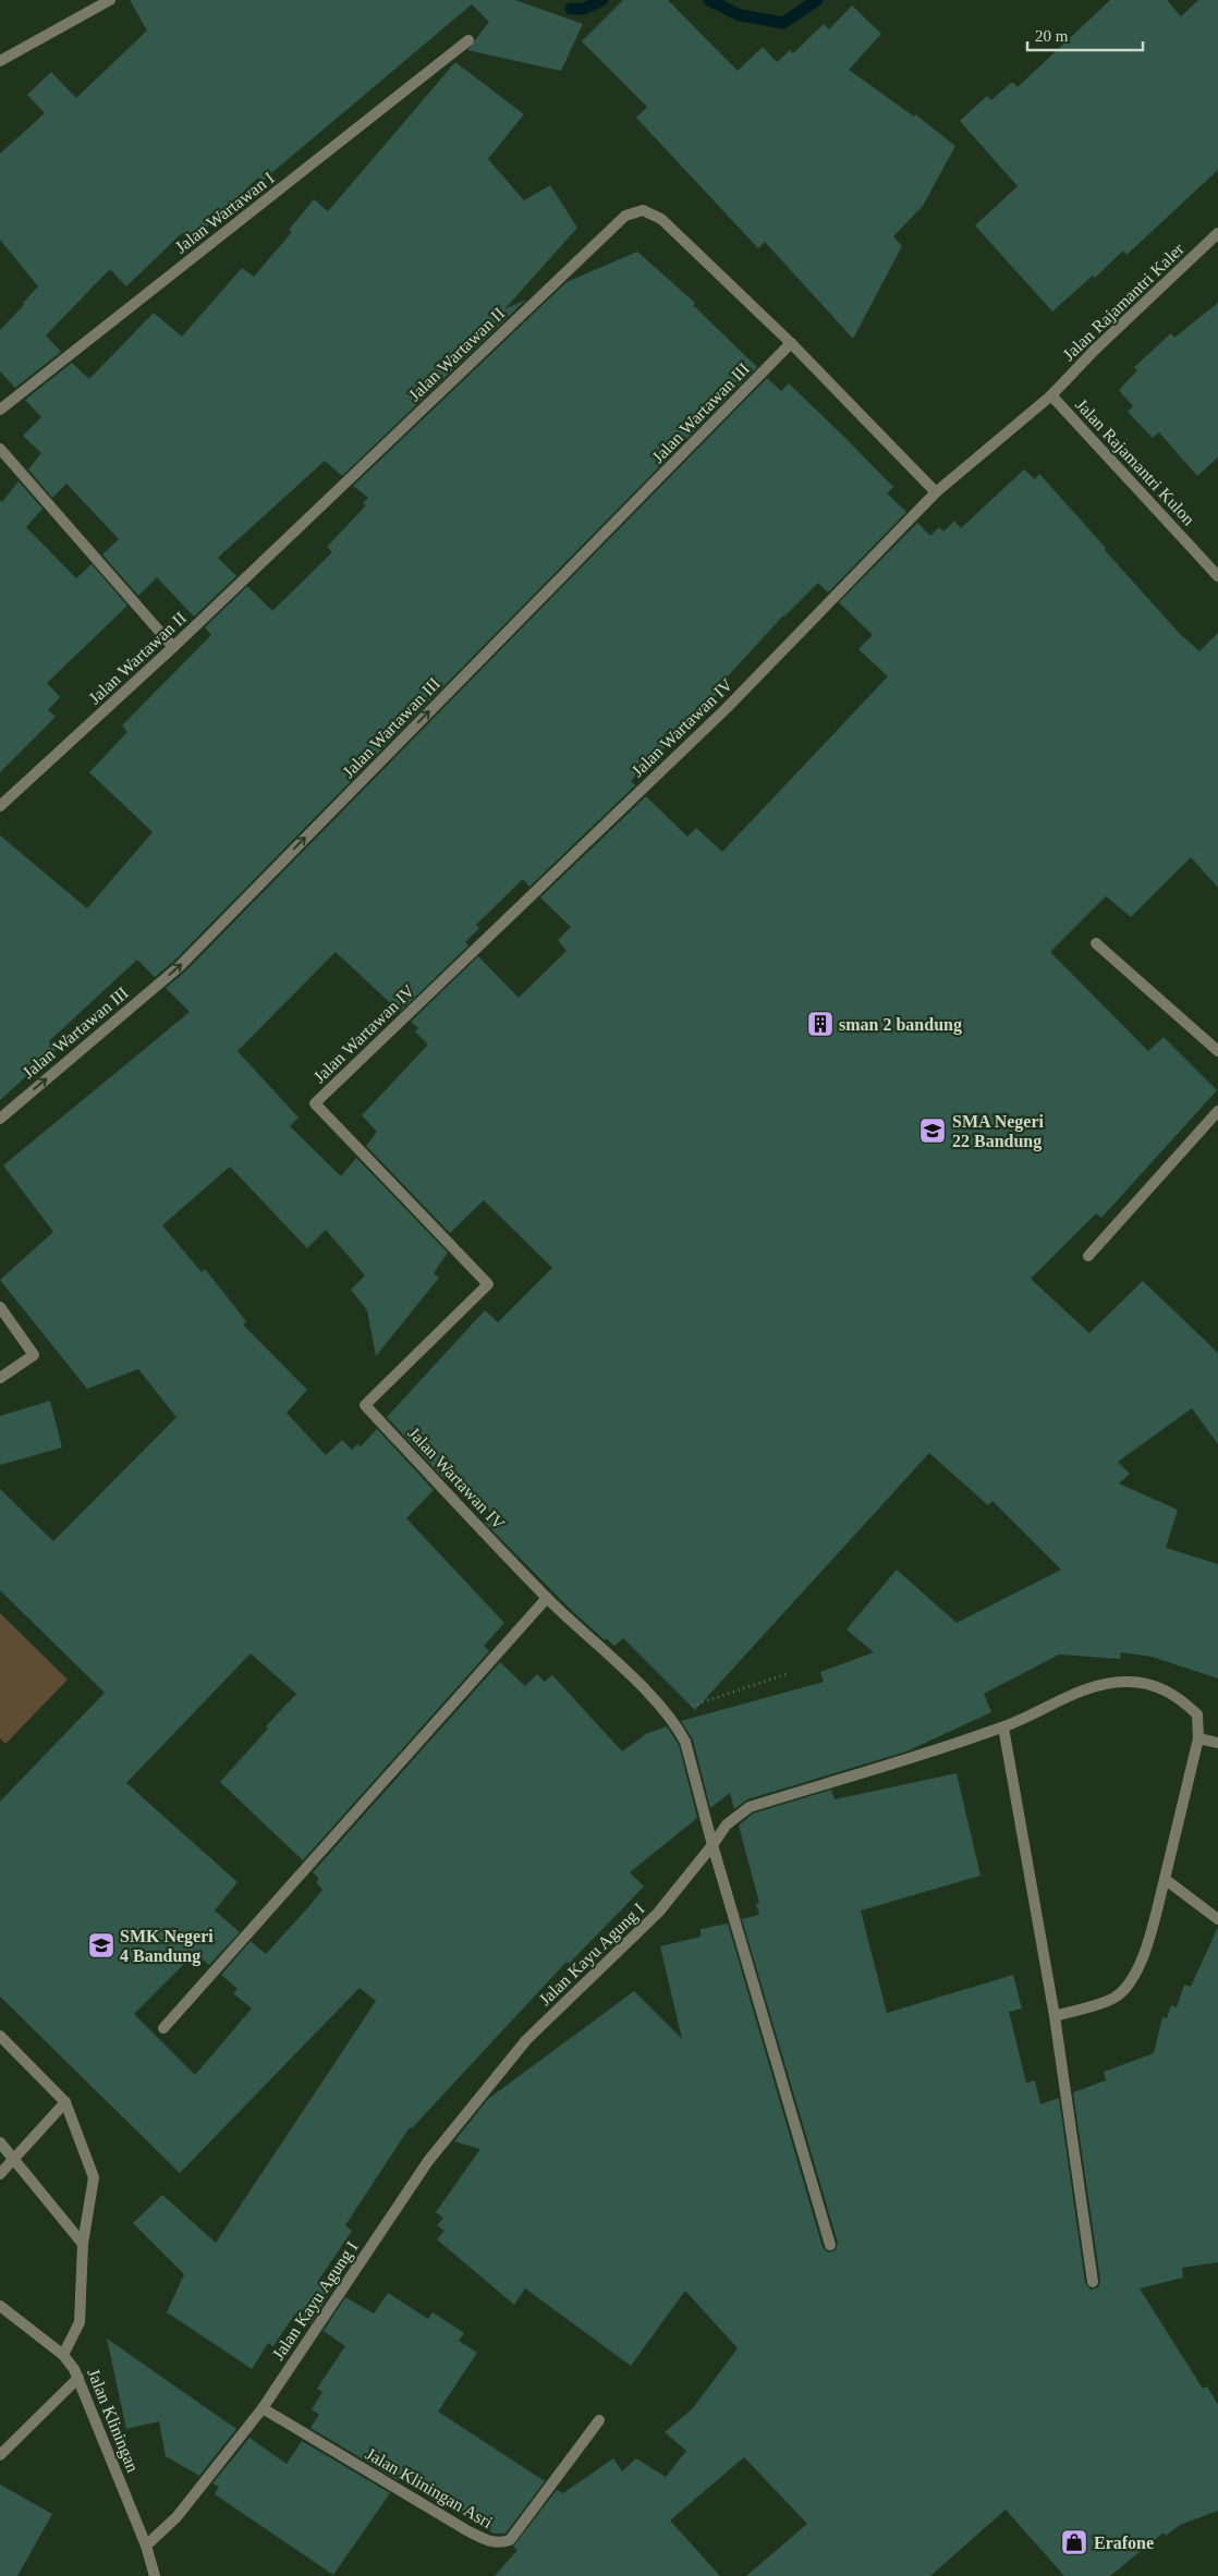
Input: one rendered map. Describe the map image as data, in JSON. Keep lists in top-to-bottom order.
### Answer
{
  "streets": {
    "street": [
      "Jalan Wartawan I",
      "Jalan Rajamantri Kaler",
      "Jalan Wartawan II",
      "Jalan Wartawan III",
      "Jalan Rajamantri Kulon",
      "Jalan Wartawan IV",
      "Jalan Kayu Agung I",
      "Jalan Kliningan",
      "Jalan Kliningan Asri"
    ]
  },
  "crossings": [
    ["Jalan Rajamantri Kaler", "Jalan Rajamantri Kulon"],
    ["Jalan Rajamantri Kaler", "Jalan Wartawan IV"],
    ["Jalan Wartawan II", "Jalan Wartawan III"],
    ["Jalan Wartawan II", "Jalan Wartawan IV"],
    ["Jalan Rajamantri Kulon", "Jalan Wartawan IV"],
    ["Jalan Wartawan IV", "Jalan Kayu Agung I"],
    ["Jalan Kayu Agung I", "Jalan Kliningan"],
    ["Jalan Kayu Agung I", "Jalan Kliningan Asri"]
  ],
  "one_way": ["Jalan Wartawan III"],
  "places": {
    "building": ["sman 2 bandung"],
    "school or university": ["SMA Negeri 22 Bandung", "SMK Negeri 4 Bandung"],
    "shop": ["Erafone"]
  },
  "scale_bar": "20 m"
}
